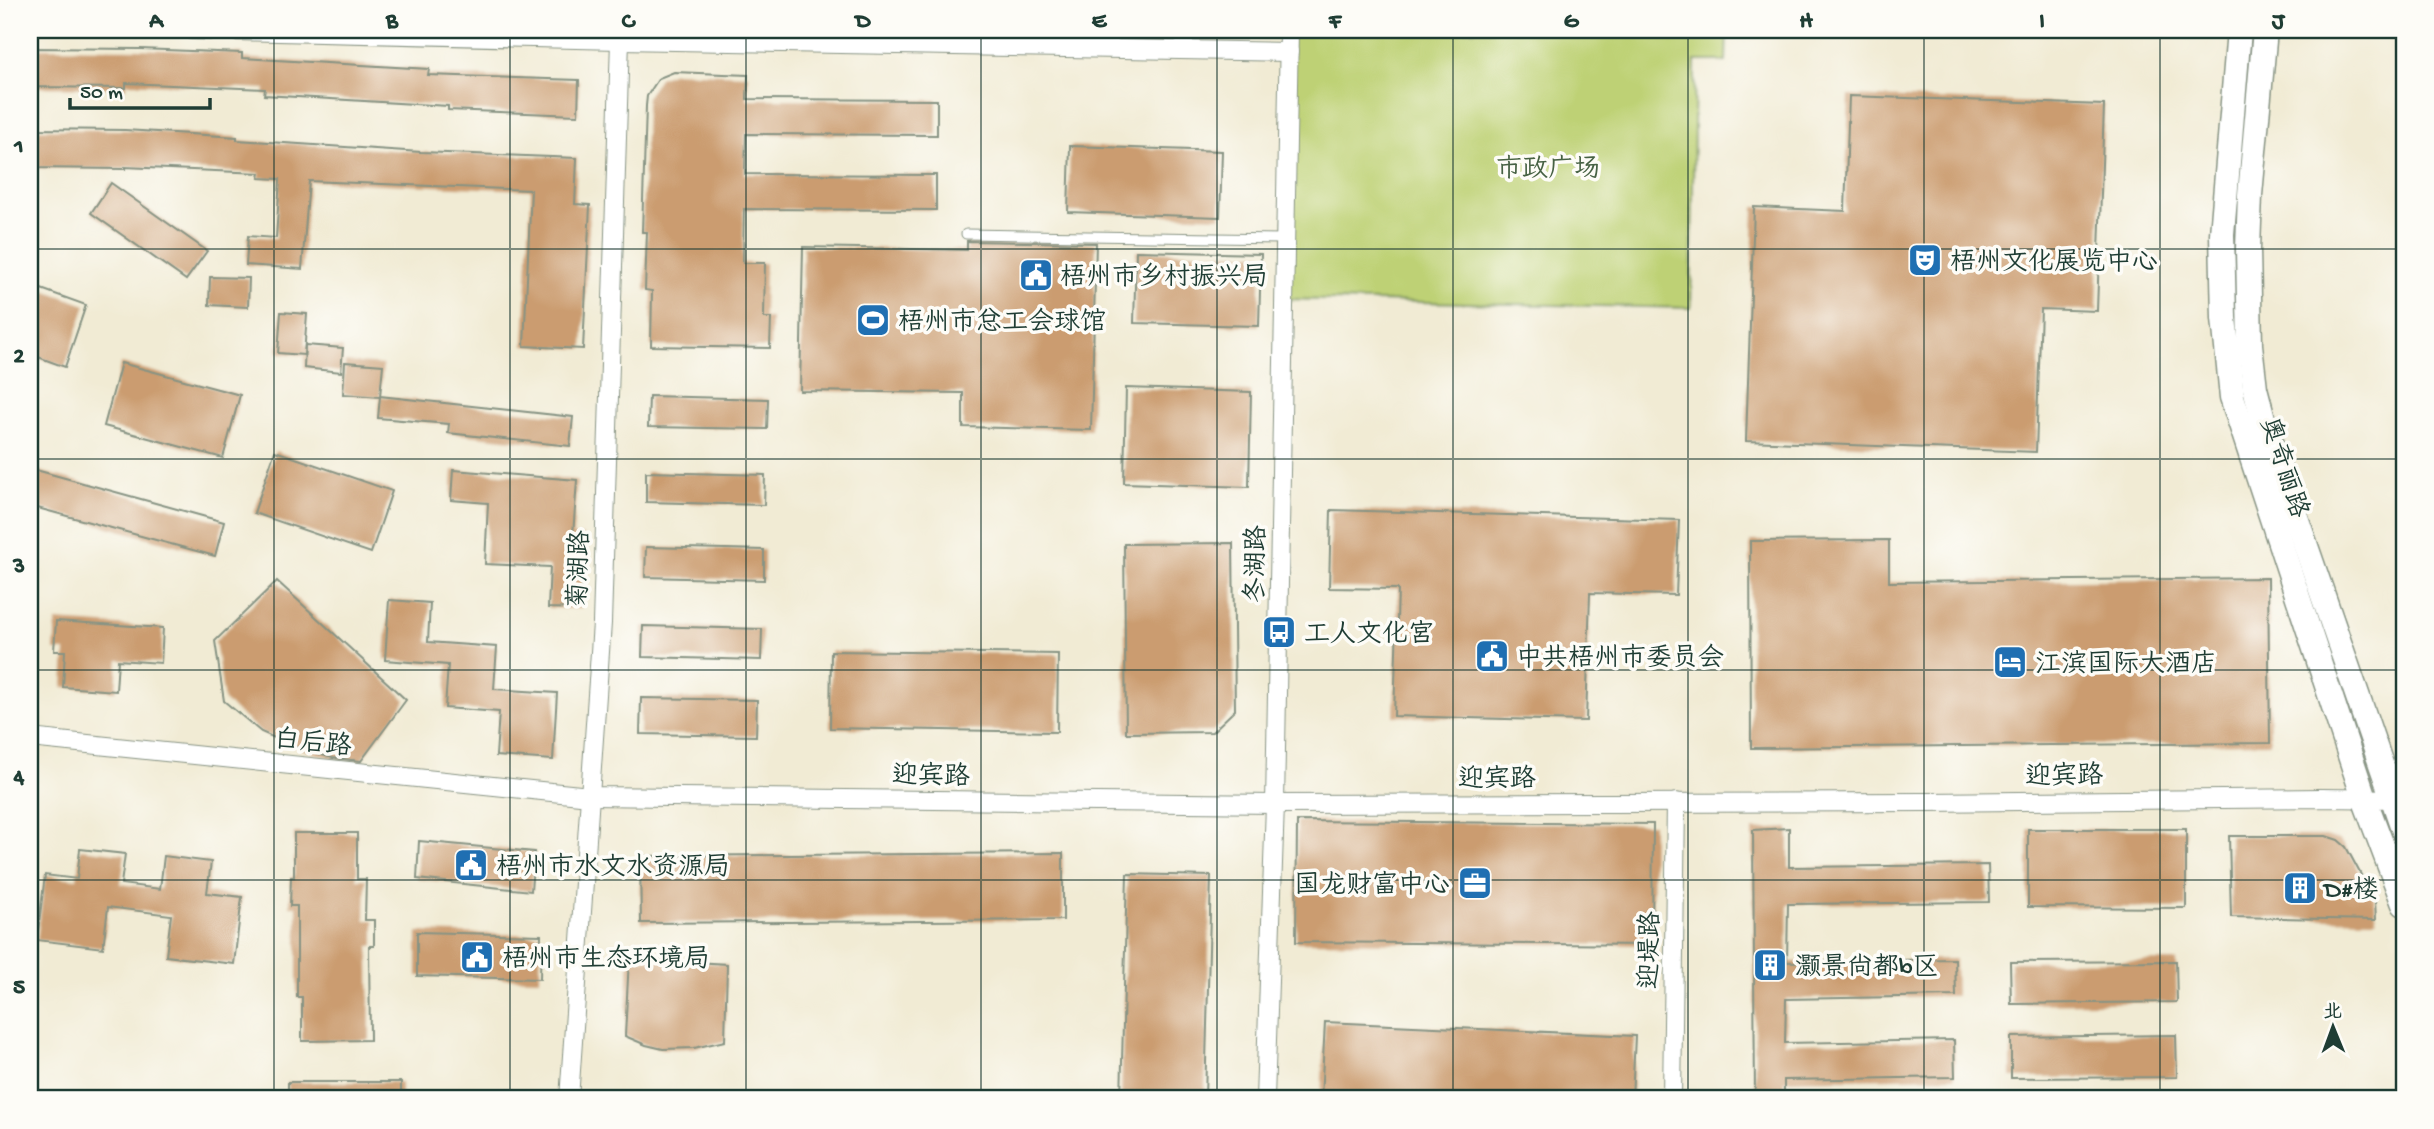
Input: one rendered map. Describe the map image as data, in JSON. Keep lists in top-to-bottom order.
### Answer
{
  "streets": {
    "main road": ["奥奇丽路"],
    "street": [
      "冬湖路",
      "菊湖路",
      "白后路",
      "迎宾路",
      "迎堤路"
    ]
  },
  "crossings": [
    ["奥奇丽路", "迎宾路"],
    ["冬湖路", "迎宾路"],
    ["菊湖路", "白后路"],
    ["菊湖路", "迎宾路"],
    ["白后路", "迎宾路"],
    ["迎宾路", "迎堤路"]
  ],
  "parks": ["市政广场"],
  "places": {
    "theatre": ["梧州文化展览中心"],
    "public building": [
      "梧州市乡村振兴局",
      "中共梧州市委员会",
      "梧州市水文水资源局",
      "梧州市生态环境局"
    ],
    "sports": ["梧州市总工会球馆"],
    "bus stop": ["工人文化宫"],
    "hotel": ["江滨国际大酒店"],
    "office": ["国龙财富中心"],
    "building": ["D#楼", "灏景尚都b区"]
  },
  "scale_bar": "50 m",
  "north": "top",
  "grid": {
    "columns": [
      "A",
      "B",
      "C",
      "D",
      "E",
      "F",
      "G",
      "H",
      "I",
      "J"
    ],
    "rows": [
      "1",
      "2",
      "3",
      "4",
      "5"
    ]
  }
}
